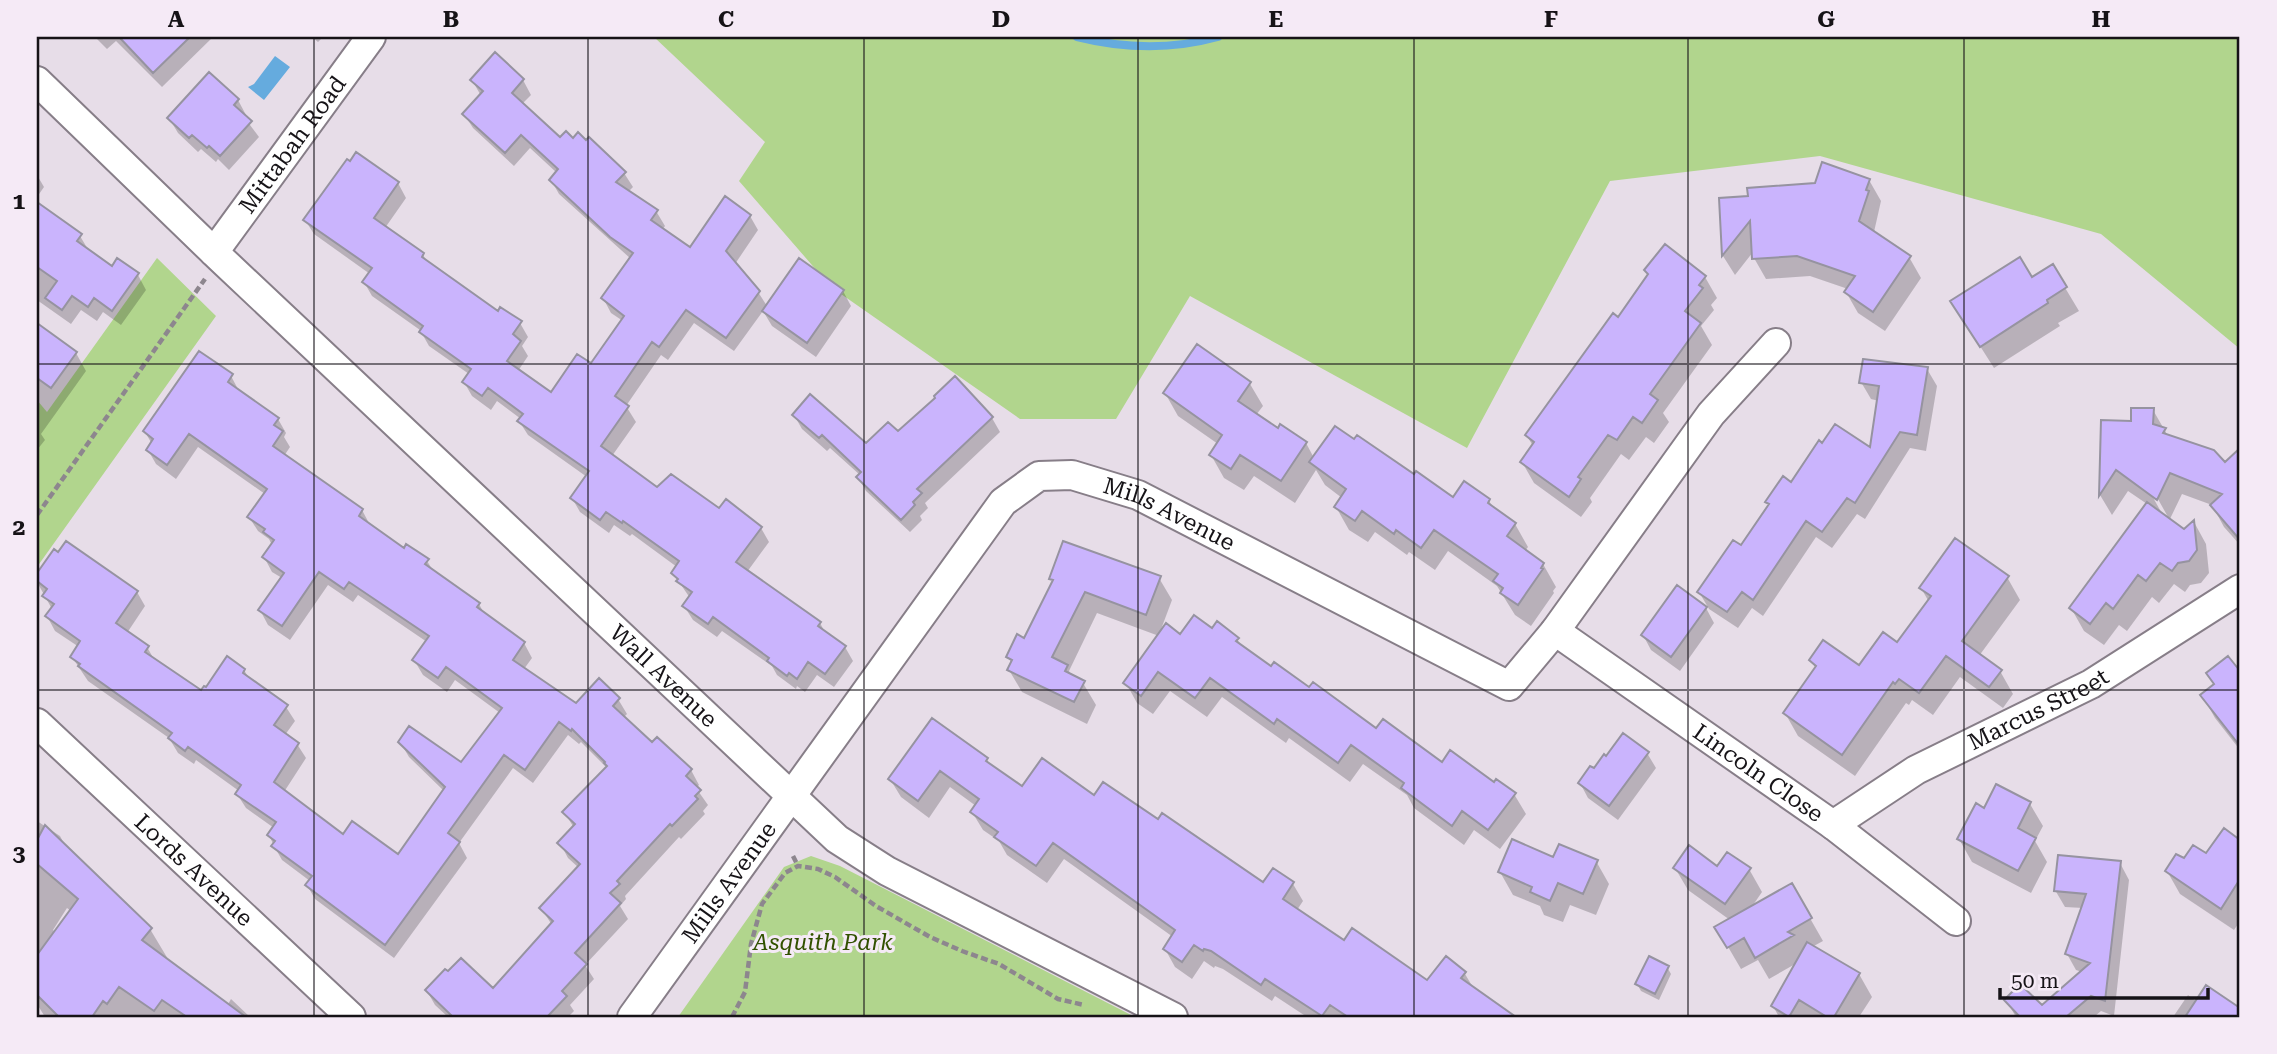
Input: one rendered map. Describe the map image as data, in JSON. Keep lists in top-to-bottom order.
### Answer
{
  "streets": {
    "street": [
      "Mittabah Road",
      "Mills Avenue",
      "Wall Avenue",
      "Marcus Street",
      "Lincoln Close",
      "Lords Avenue"
    ]
  },
  "crossings": [
    ["Mittabah Road", "Wall Avenue"],
    ["Mills Avenue", "Wall Avenue"],
    ["Mills Avenue", "Lincoln Close"],
    ["Marcus Street", "Lincoln Close"]
  ],
  "parks": ["Asquith Park"],
  "scale_bar": "50 m",
  "grid": {
    "columns": [
      "A",
      "B",
      "C",
      "D",
      "E",
      "F",
      "G",
      "H"
    ],
    "rows": ["1", "2", "3"]
  }
}
